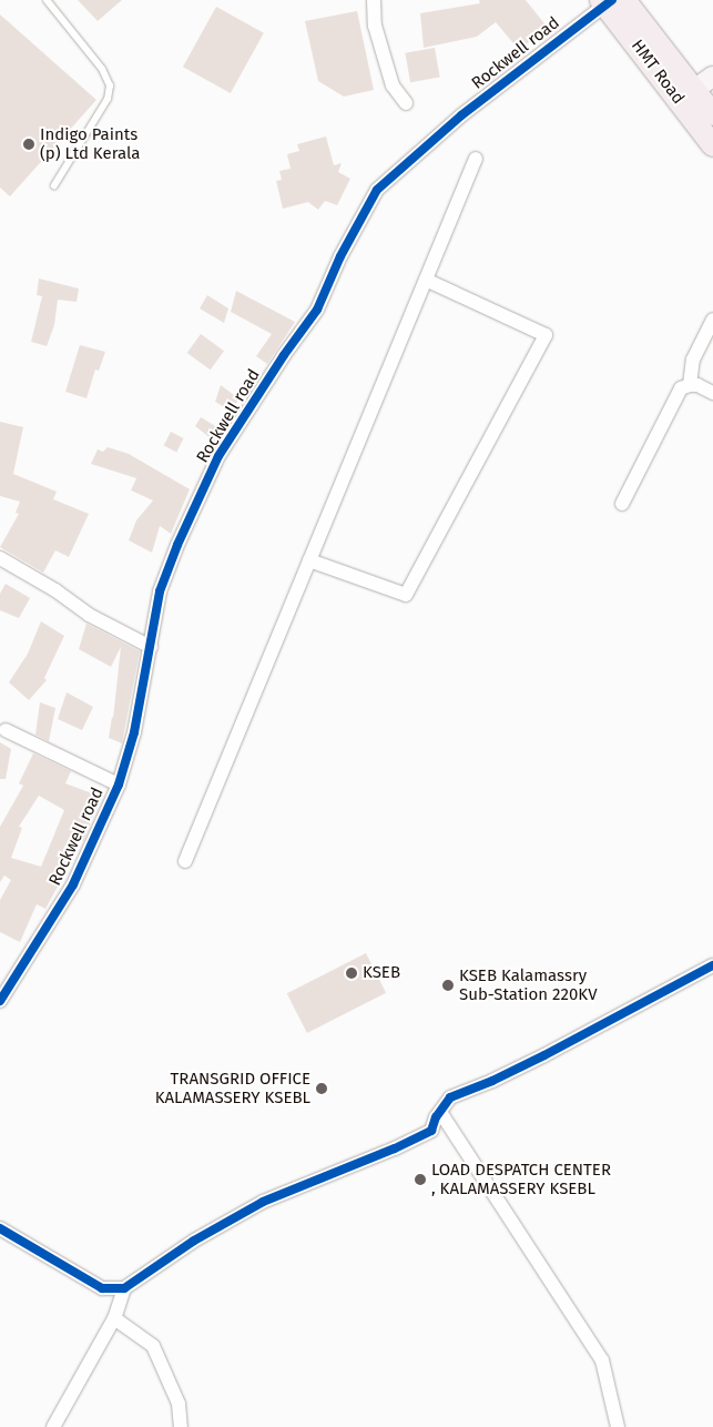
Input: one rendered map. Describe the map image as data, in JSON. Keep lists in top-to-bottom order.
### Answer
{
  "streets": {
    "main road": ["HMT Road"],
    "street": ["Rockwell road"]
  },
  "crossings": [
    ["Rockwell road", "HMT Road"]
  ],
  "places": [
    "Indigo Paints (p) Ltd Kerala",
    "KSEB",
    "KSEB Kalamassry Sub-Station 220KV",
    "TRANSGRID OFFICE KALAMASSERY KSEBL",
    "LOAD DESPATCH CENTER , KALAMASSERY KSEBL"
  ]
}
